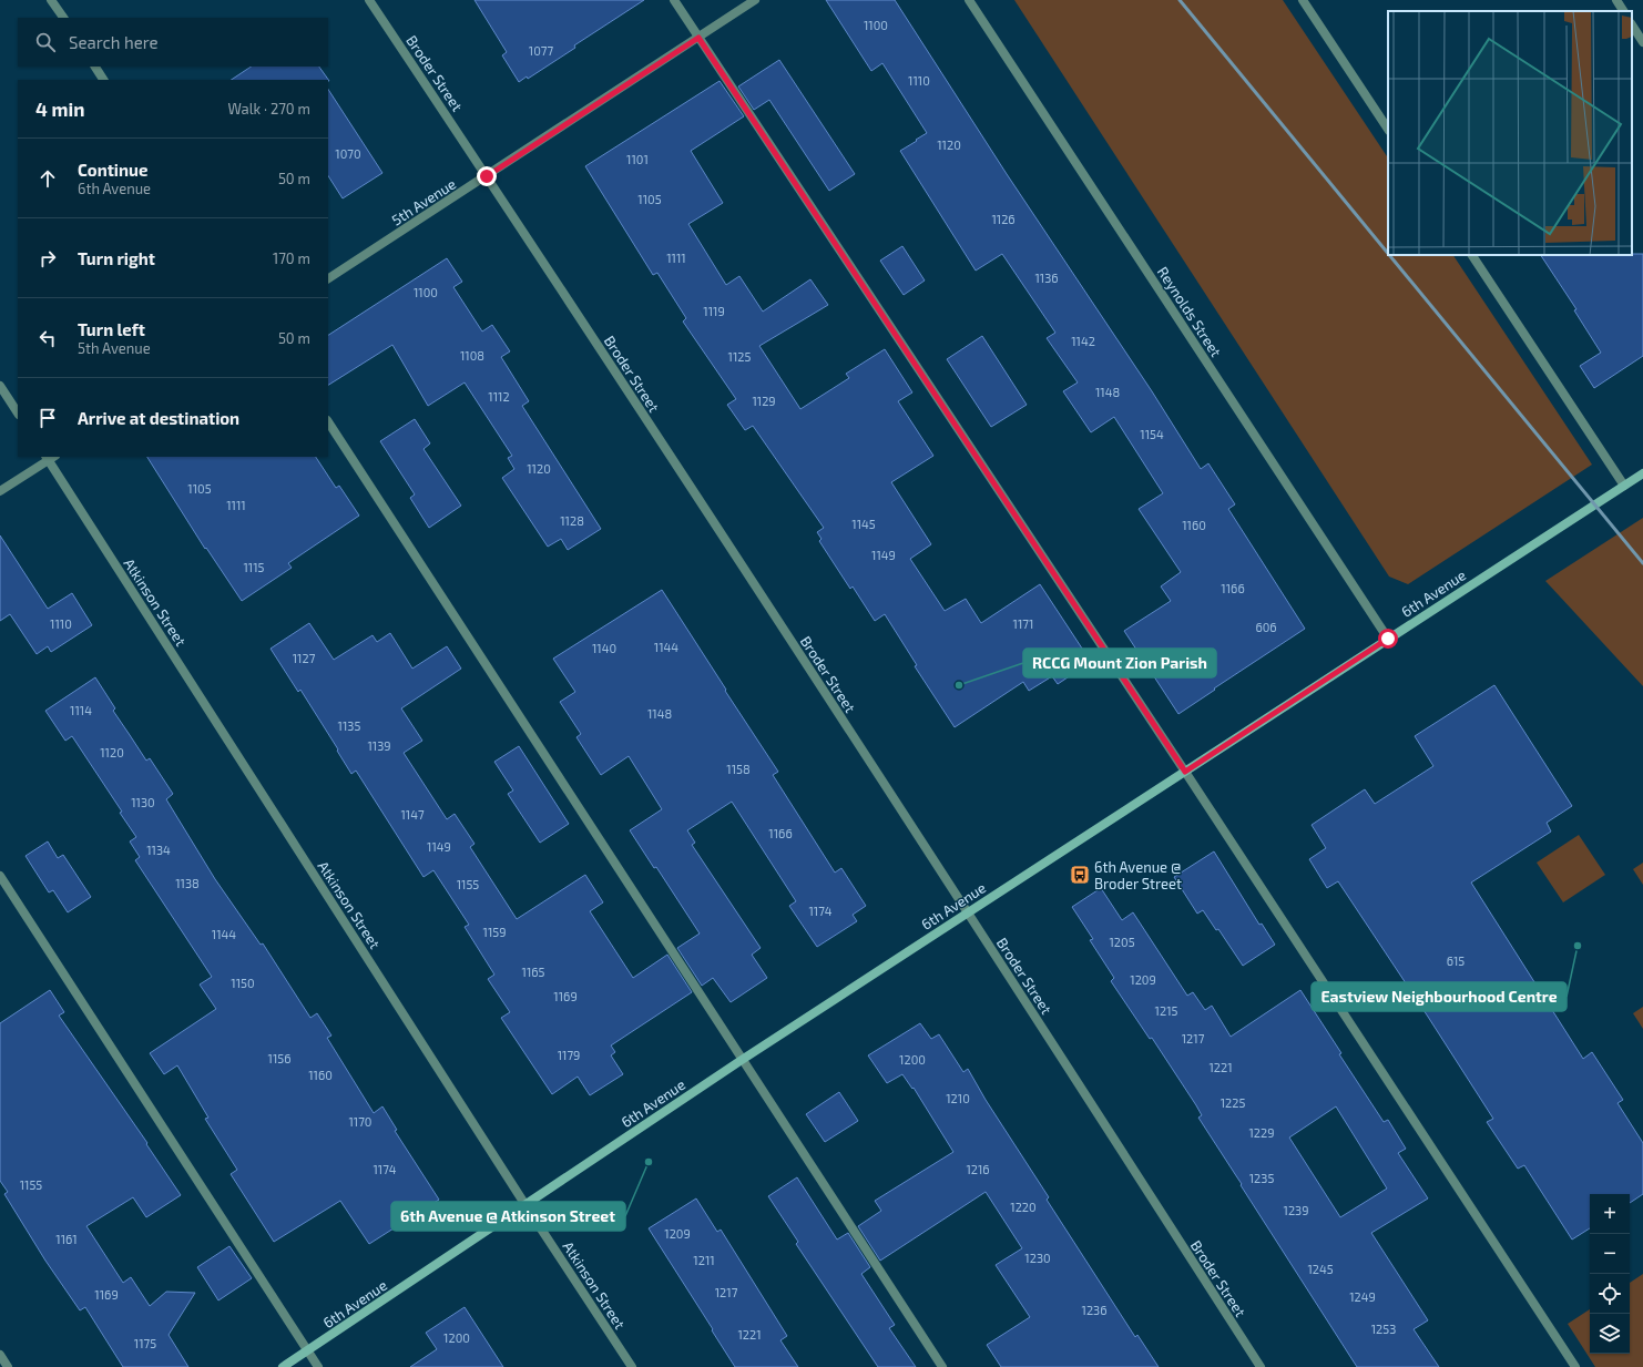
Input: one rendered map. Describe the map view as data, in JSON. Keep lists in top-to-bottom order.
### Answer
{
  "streets": {
    "street": [
      "Broder Street",
      "5th Avenue",
      "Reynolds Street",
      "6th Avenue",
      "Atkinson Street"
    ]
  },
  "crossings": [
    ["Broder Street", "5th Avenue"],
    ["Broder Street", "6th Avenue"],
    ["Reynolds Street", "6th Avenue"],
    ["6th Avenue", "Atkinson Street"]
  ],
  "places": {
    "other": ["RCCG Mount Zion Parish", "Eastview Neighbourhood Centre", "6th Avenue @ Atkinson Street"],
    "bus stop": ["6th Avenue @ Broder Street"]
  },
  "house_numbers": [
    "1100",
    "1077",
    "1110",
    "1120",
    "1070",
    "1101",
    "1105",
    "1126",
    "1111",
    "1136",
    "1100",
    "1119",
    "1142",
    "1108",
    "1125",
    "1148",
    "1112",
    "1129",
    "1154",
    "1120",
    "1105",
    "1111",
    "1128",
    "1145",
    "1160",
    "1149",
    "1115",
    "1166",
    "1110",
    "1171",
    "606",
    "1144",
    "1140",
    "1127",
    "1114",
    "1148",
    "1135",
    "1139",
    "1120",
    "1158",
    "1130",
    "1147",
    "1166",
    "1149",
    "1134",
    "1138",
    "1155",
    "1174",
    "1159",
    "1144",
    "1205",
    "615",
    "1165",
    "1209",
    "1150",
    "1169",
    "1215",
    "1217",
    "1179",
    "1156",
    "1200",
    "1221",
    "1160",
    "1210",
    "1225",
    "1170",
    "1229",
    "1174",
    "1216",
    "1235",
    "1155",
    "1220",
    "1239",
    "1209",
    "1161",
    "1230",
    "1211",
    "1245",
    "1217",
    "1169",
    "1249",
    "1236",
    "1253",
    "1221",
    "1200",
    "1175"
  ],
  "page": {
    "search": "Search here",
    "heading": ["4 min", "Walk · 270 m"],
    "list": [
      ["Continue", "6th Avenue", "50 m"],
      ["Turn right", "170 m"],
      ["Turn left", "5th Avenue", "50 m"],
      "Arrive at destination"
    ],
    "map_buttons": ["+", "−"]
  }
}
